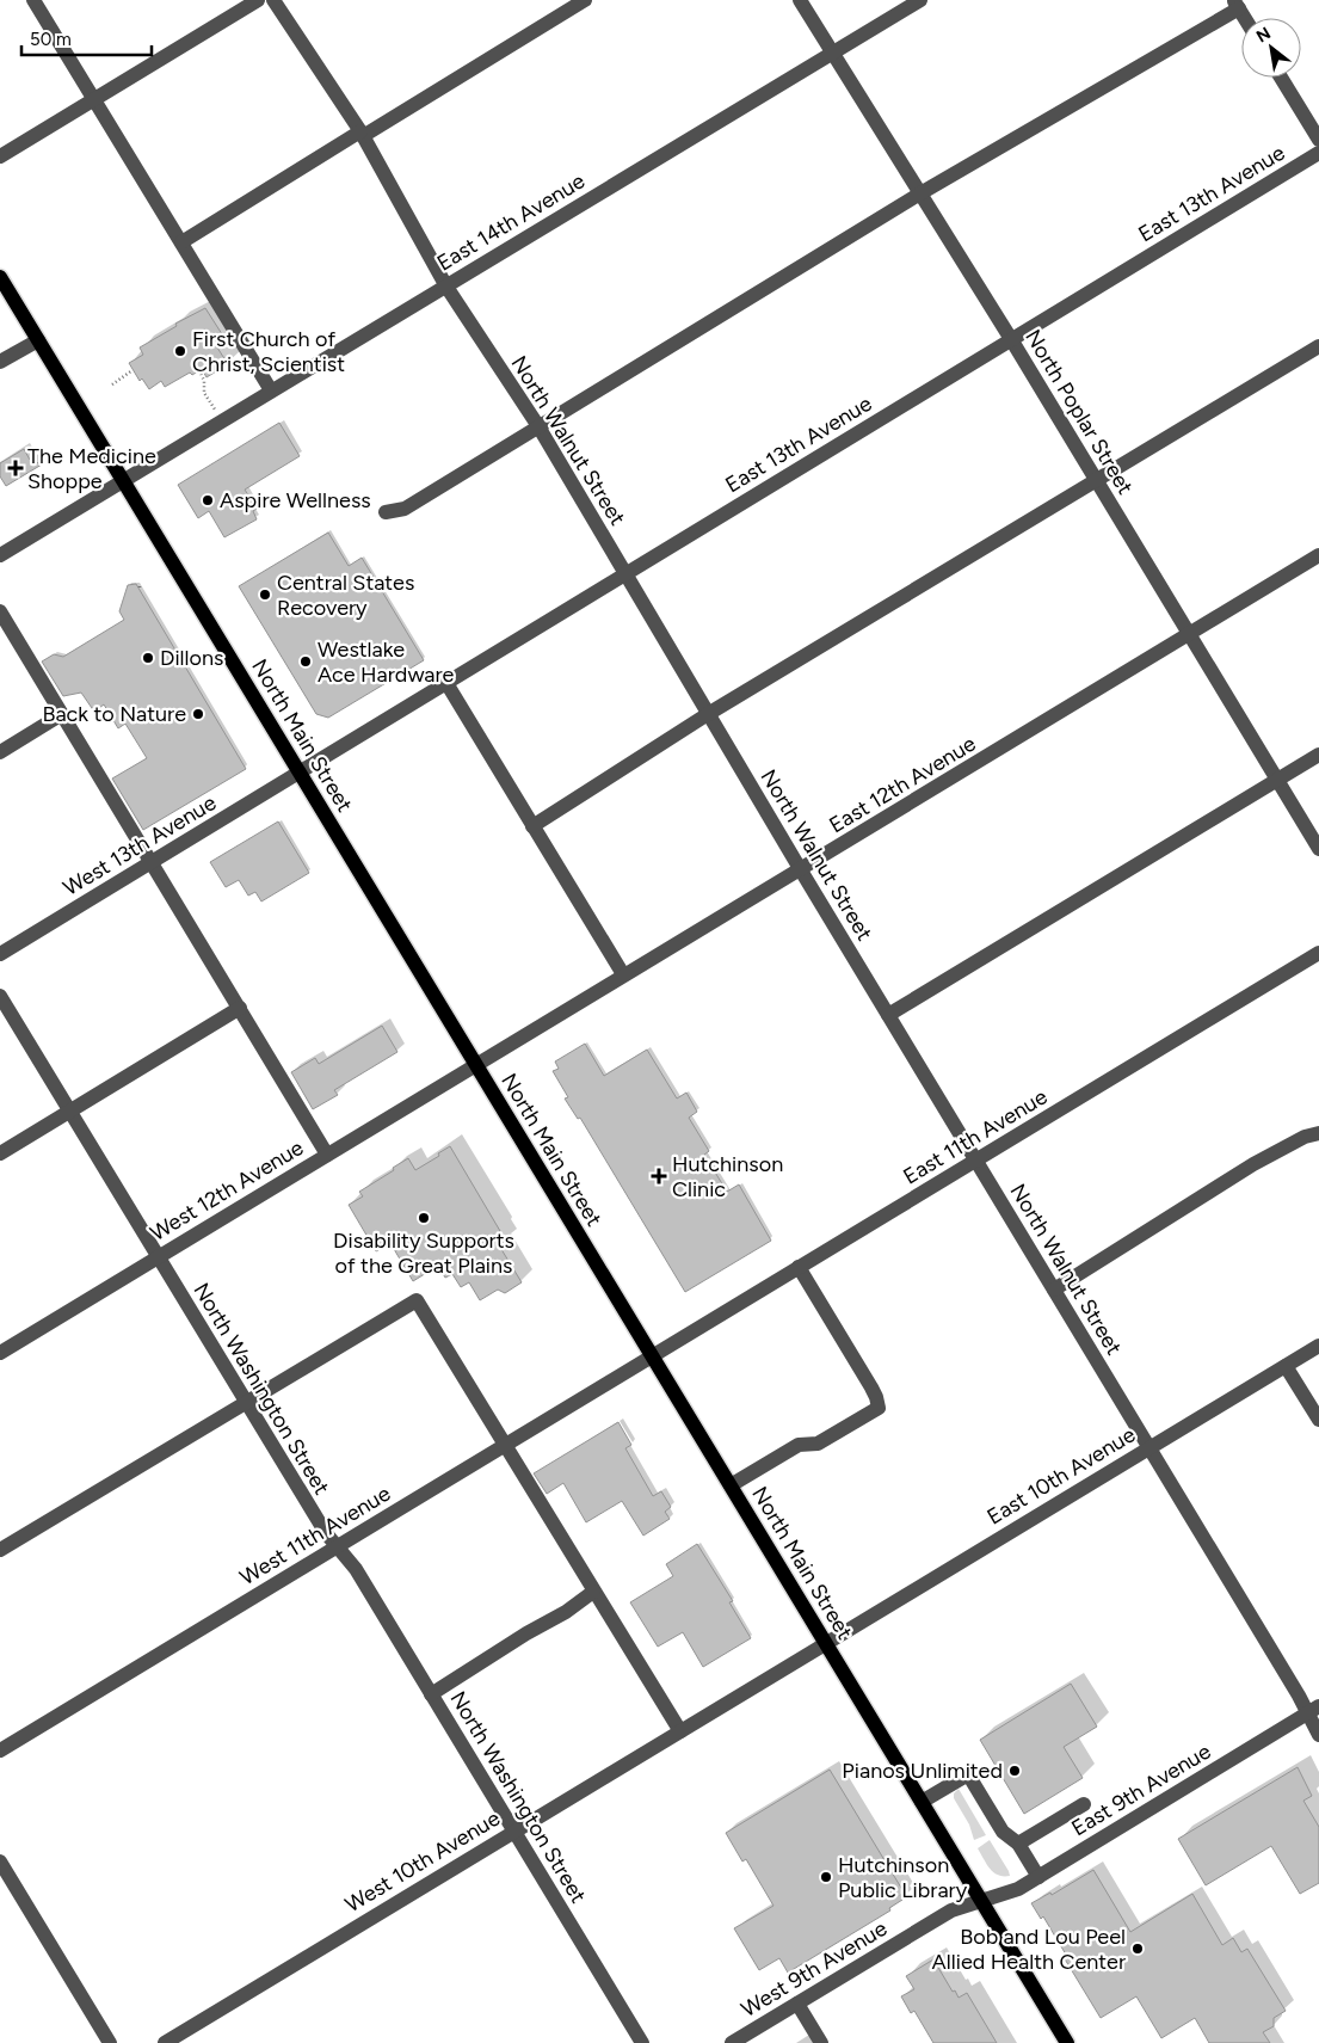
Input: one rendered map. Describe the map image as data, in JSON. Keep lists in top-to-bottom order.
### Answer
{
  "streets": {
    "main road": ["North Main Street"],
    "street": [
      "East 13th Avenue",
      "East 14th Avenue",
      "North Poplar Street",
      "North Walnut Street",
      "East 12th Avenue",
      "West 13th Avenue",
      "East 11th Avenue",
      "West 12th Avenue",
      "North Washington Street",
      "East 10th Avenue",
      "West 11th Avenue",
      "East 9th Avenue",
      "West 10th Avenue",
      "West 9th Avenue"
    ]
  },
  "crossings": [
    ["East 13th Avenue", "North Poplar Street"],
    ["East 13th Avenue", "North Walnut Street"],
    ["East 13th Avenue", "North Main Street"],
    ["East 13th Avenue", "West 13th Avenue"],
    ["East 14th Avenue", "North Poplar Street"],
    ["East 14th Avenue", "North Walnut Street"],
    ["East 14th Avenue", "North Main Street"],
    ["North Poplar Street", "East 12th Avenue"],
    ["North Walnut Street", "East 12th Avenue"],
    ["North Walnut Street", "East 11th Avenue"],
    ["North Walnut Street", "East 10th Avenue"],
    ["North Walnut Street", "East 9th Avenue"],
    ["North Main Street", "East 12th Avenue"],
    ["North Main Street", "West 13th Avenue"],
    ["North Main Street", "East 11th Avenue"],
    ["North Main Street", "West 12th Avenue"],
    ["North Main Street", "East 10th Avenue"],
    ["North Main Street", "West 11th Avenue"],
    ["North Main Street", "East 9th Avenue"],
    ["North Main Street", "West 10th Avenue"],
    ["North Main Street", "West 9th Avenue"],
    ["East 12th Avenue", "West 12th Avenue"],
    ["East 11th Avenue", "West 11th Avenue"],
    ["West 12th Avenue", "North Washington Street"],
    ["North Washington Street", "West 11th Avenue"],
    ["North Washington Street", "West 10th Avenue"],
    ["East 10th Avenue", "West 10th Avenue"],
    ["East 9th Avenue", "West 9th Avenue"]
  ],
  "places": {
    "other": [
      "First Church of Christ, Scientist",
      "Aspire Wellness",
      "Central States Recovery",
      "Dillons",
      "Westlake Ace Hardware",
      "Back to Nature",
      "Disability Supports of the Great Plains",
      "Pianos Unlimited",
      "Hutchinson Public Library",
      "Bob and Lou Peel Allied Health Center"
    ],
    "health": ["The Medicine Shoppe", "Hutchinson Clinic"]
  },
  "scale_bar": "50 m",
  "north": "top left"
}
